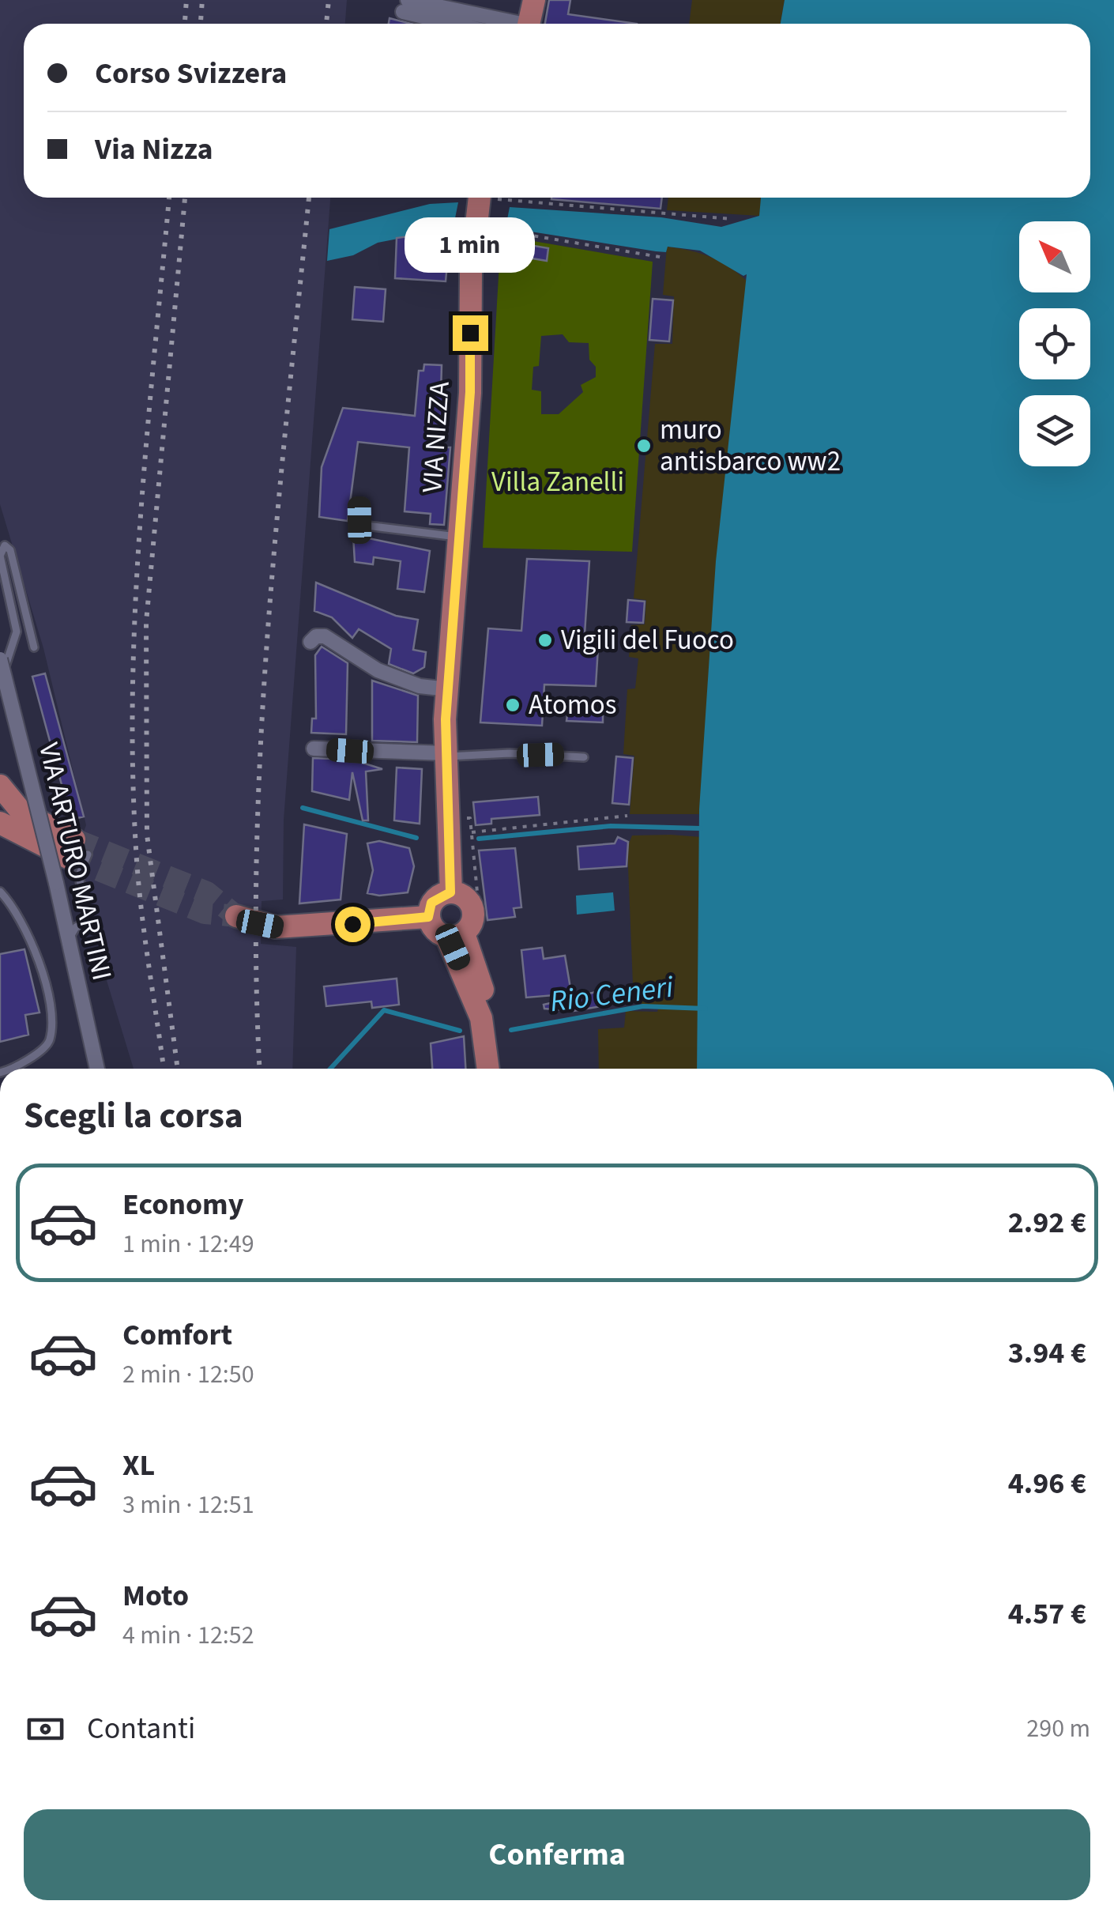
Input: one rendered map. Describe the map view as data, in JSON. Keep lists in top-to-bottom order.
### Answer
{
  "streets": {
    "main road": ["VIA NIZZA"],
    "street": ["VIA ARTURO MARTINI"]
  },
  "water": ["Rio Ceneri"],
  "parks": ["Villa Zanelli"],
  "places": ["muro antisbarco ww2", "Vigili del Fuoco", "Atomos"],
  "north": "top left",
  "page": {
    "banner": ["Corso Svizzera", "Via Nizza"],
    "bubble": "1 min",
    "heading": "Scegli la corsa",
    "list": [
      {
        "name": "Economy",
        "note": "1 min · 12:49",
        "value": "2.92 €"
      },
      {
        "name": "Comfort",
        "note": "2 min · 12:50",
        "value": "3.94 €"
      },
      {
        "name": "XL",
        "note": "3 min · 12:51",
        "value": "4.96 €"
      },
      {
        "name": "Moto",
        "note": "4 min · 12:52",
        "value": "4.57 €"
      }
    ],
    "pay": ["Contanti", "290 m"],
    "buttons": "Conferma"
  }
}
